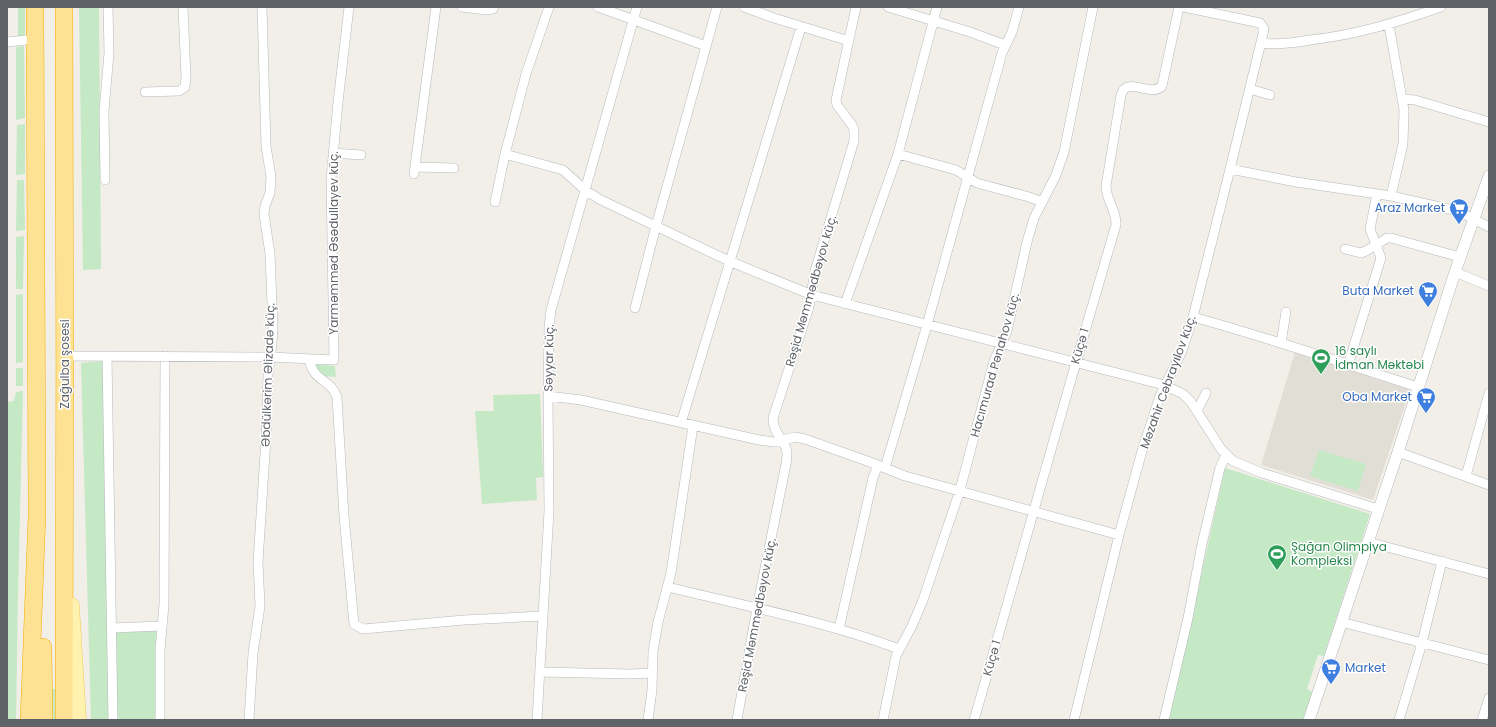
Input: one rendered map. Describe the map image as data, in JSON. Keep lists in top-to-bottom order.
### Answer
{
  "streets": {
    "highway": ["Zağulba şosesi"],
    "street": [
      "Yarməmməd Əsədullayev küç.",
      "Rəşid Məmmədbəyov küç.",
      "Küçə 1",
      "Səyyar küç.",
      "Hacımurad Pənahov küç.",
      "Əbdülkərim Əlizadə küç.",
      "Məzahir Cəbrayılov küç."
    ]
  },
  "places": {
    "supermarket": [
      "Araz Market",
      "Buta Market",
      "Oba Market",
      "Market"
    ],
    "sports": ["16 saylı İdman Məktəbi", "Şağan Olimpiya Kompleksi"]
  }
}
